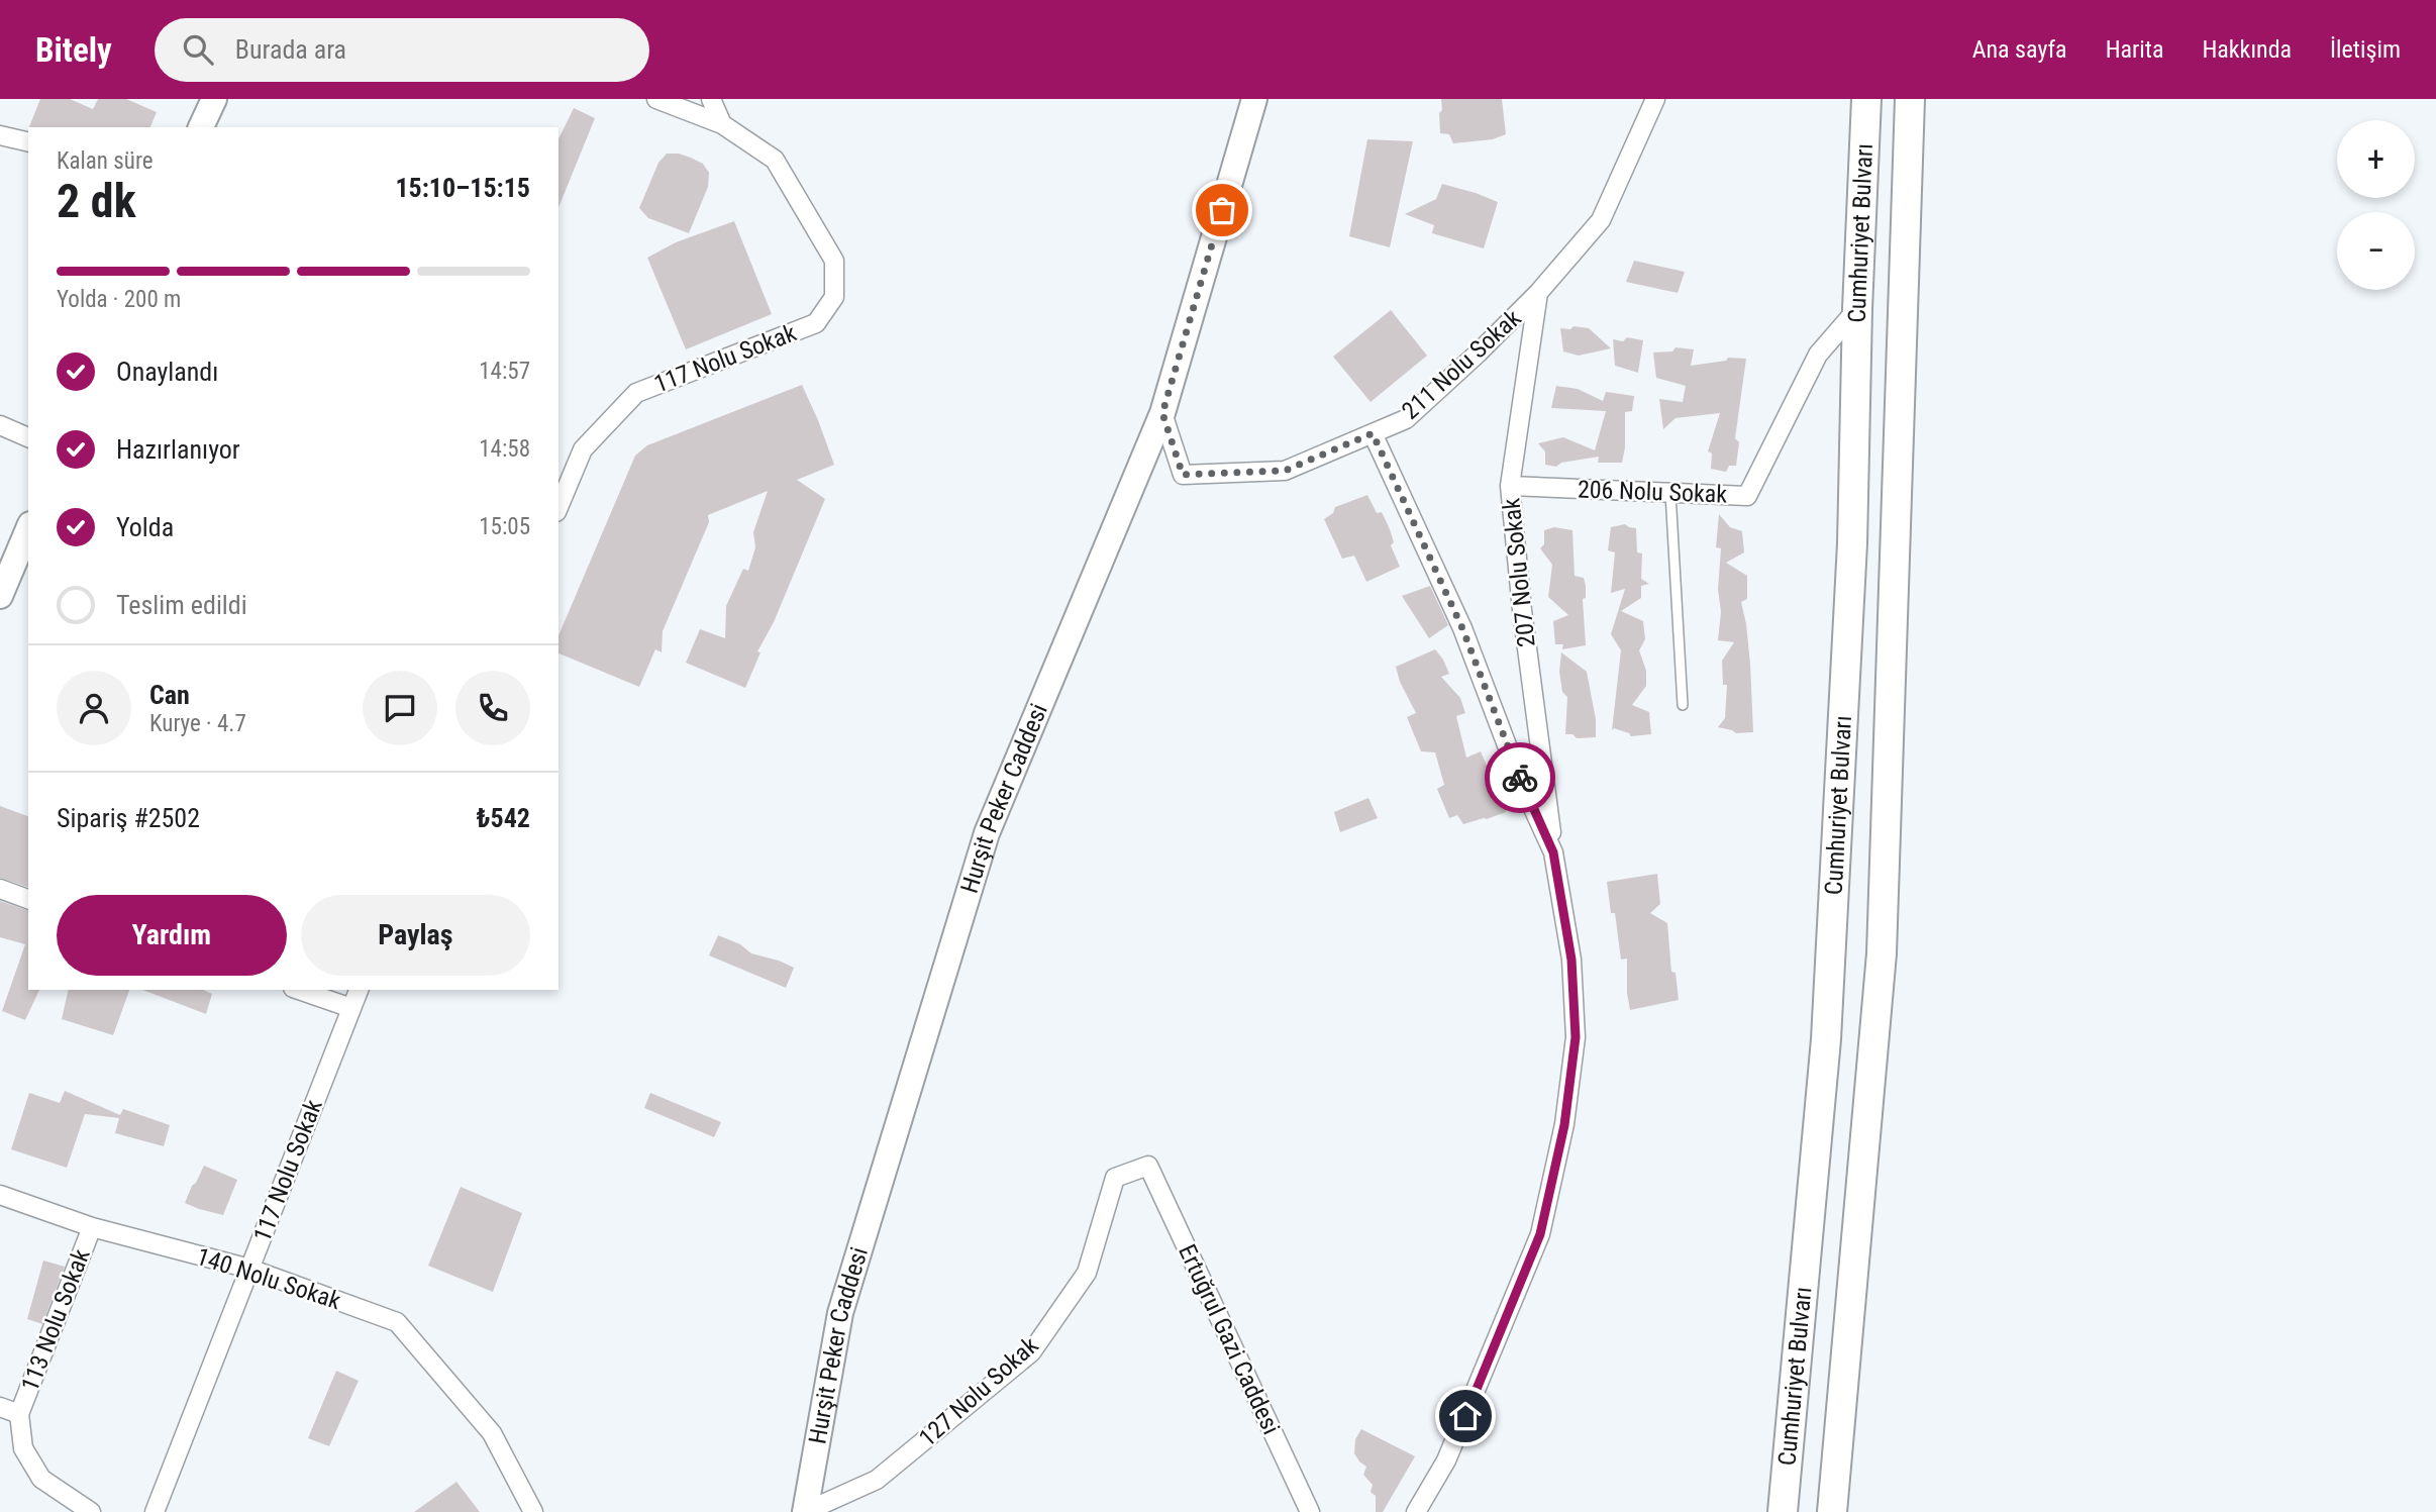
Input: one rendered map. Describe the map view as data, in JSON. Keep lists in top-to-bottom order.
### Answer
{
  "streets": {
    "main road": ["Cumhuriyet Bulvarı"],
    "street": [
      "117 Nolu Sokak",
      "211 Nolu Sokak",
      "206 Nolu Sokak",
      "207 Nolu Sokak",
      "Hurşit Peker Caddesi",
      "140 Nolu Sokak",
      "113 Nolu Sokak",
      "Ertuğrul Gazi Caddesi",
      "127 Nolu Sokak"
    ]
  },
  "crossings": [
    ["Cumhuriyet Bulvarı", "206 Nolu Sokak"],
    ["117 Nolu Sokak", "140 Nolu Sokak"],
    ["211 Nolu Sokak", "207 Nolu Sokak"],
    ["211 Nolu Sokak", "Hurşit Peker Caddesi"],
    ["206 Nolu Sokak", "207 Nolu Sokak"],
    ["Hurşit Peker Caddesi", "127 Nolu Sokak"],
    ["140 Nolu Sokak", "113 Nolu Sokak"],
    ["Ertuğrul Gazi Caddesi", "127 Nolu Sokak"]
  ],
  "page": {
    "header": "Bitely",
    "search": "Burada ara",
    "nav": [
      "Ana sayfa",
      "Harita",
      "Hakkında",
      "İletişim"
    ],
    "map_buttons": ["+", "−"],
    "heading": ["2 dk", "Kalan süre", "15:10–15:15"],
    "panel": [
      "Can",
      "Kurye · 4.7",
      "Sipariş #2502",
      "₺542"
    ],
    "bar": "Yolda · 200 m",
    "list": [
      ["Onaylandı", "14:57"],
      ["Hazırlanıyor", "14:58"],
      ["Yolda", "15:05"],
      "Teslim edildi"
    ],
    "buttons": ["Yardım", "Paylaş"]
  }
}
